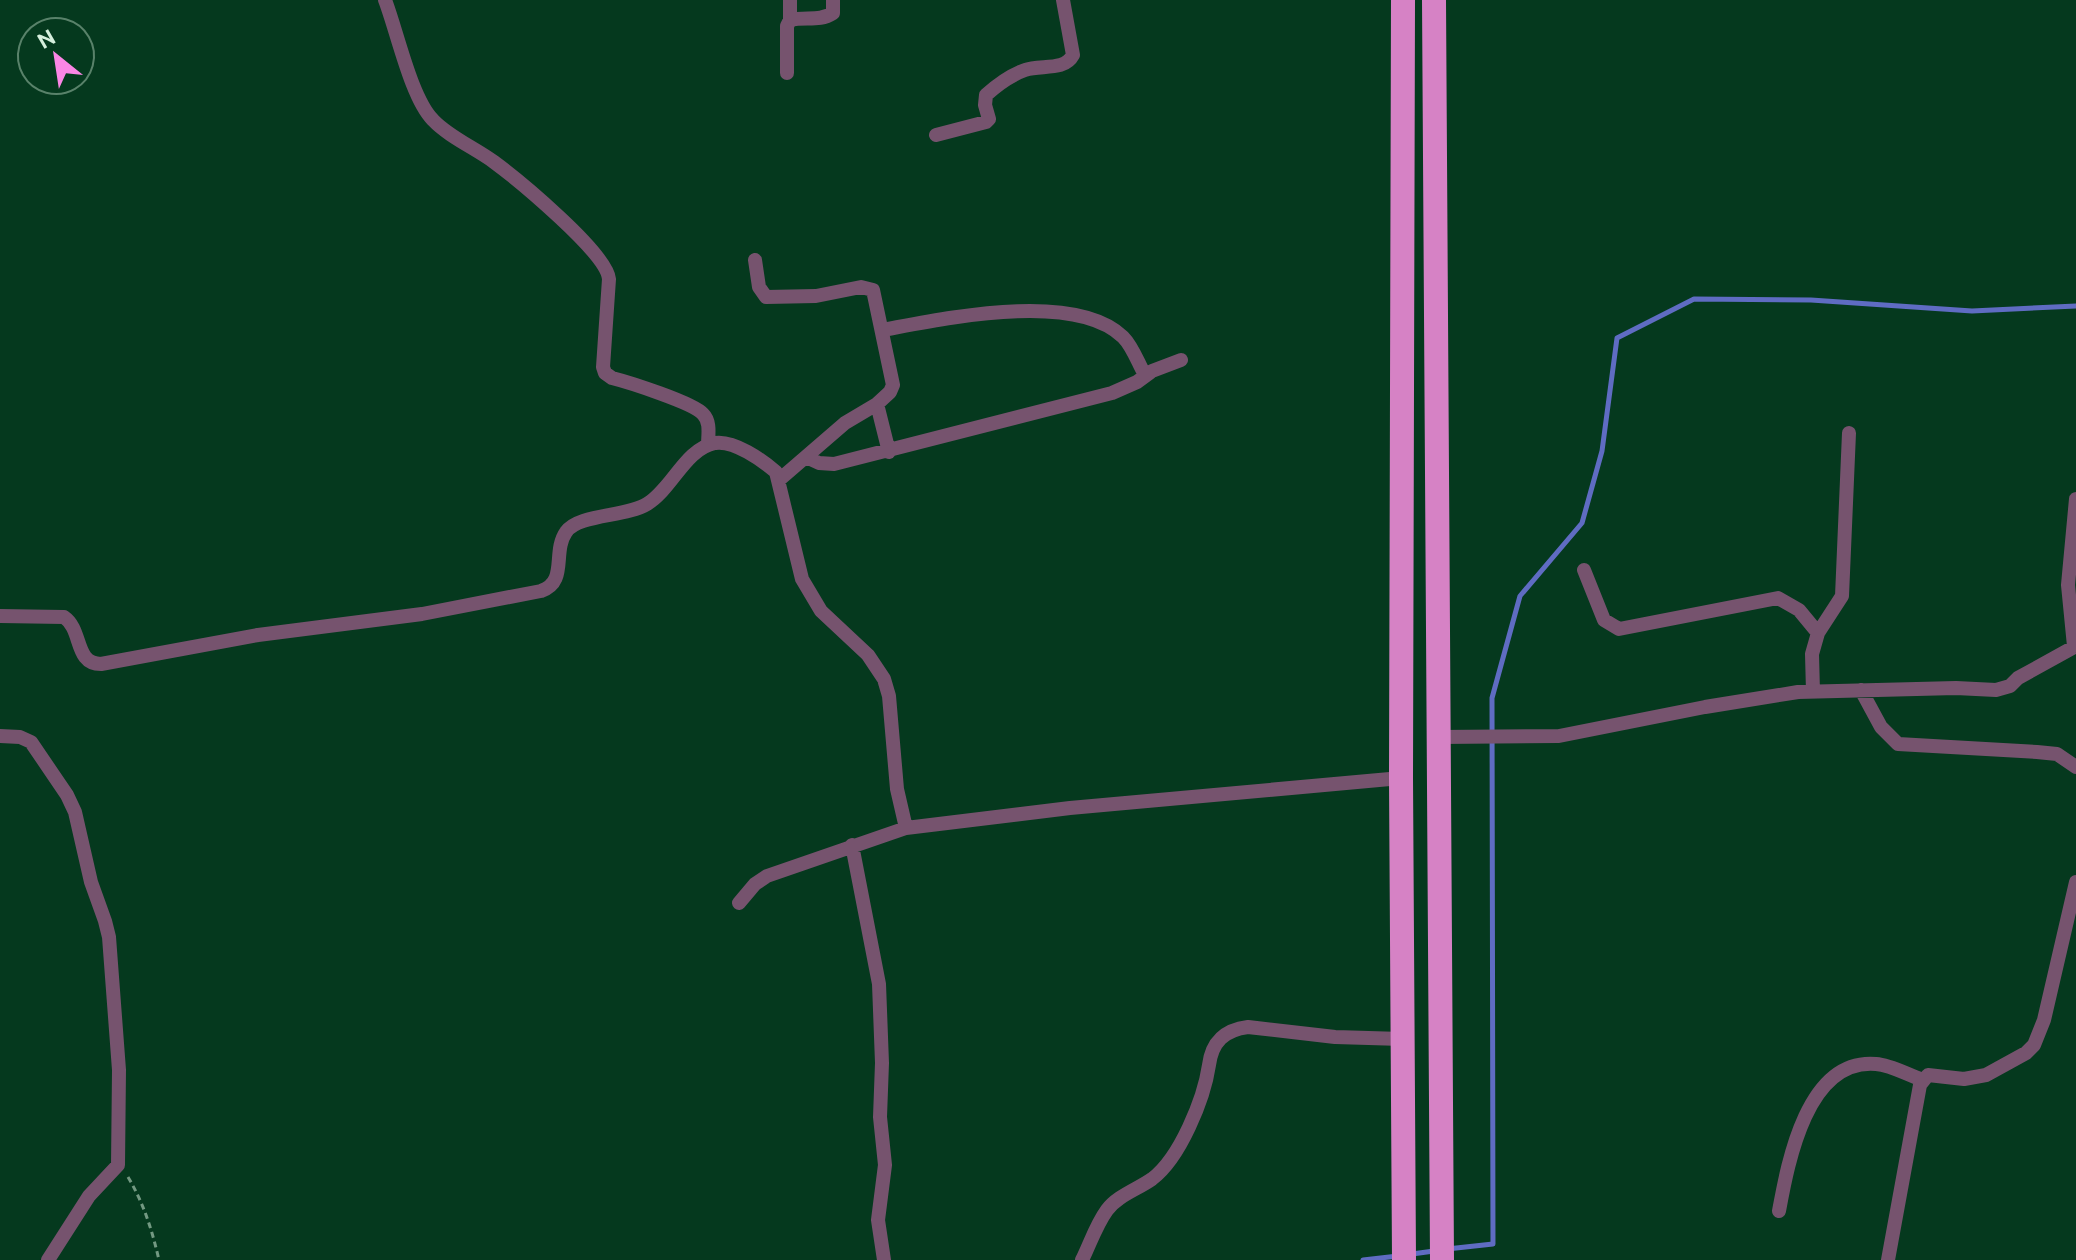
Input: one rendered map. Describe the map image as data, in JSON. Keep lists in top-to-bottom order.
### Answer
{
  "north": "top left"
}
